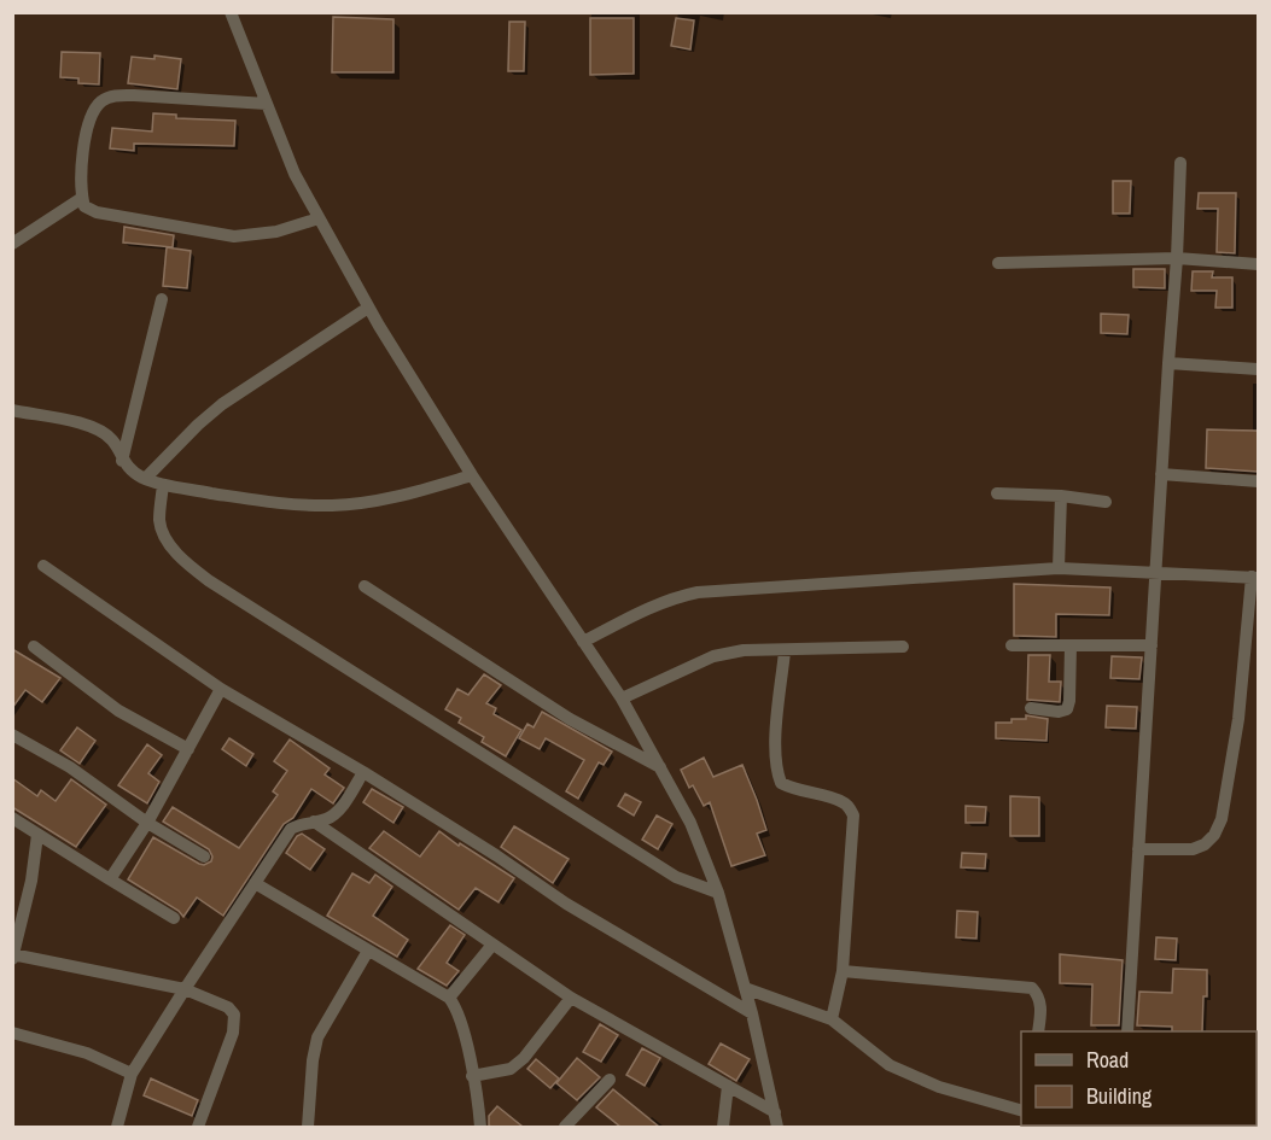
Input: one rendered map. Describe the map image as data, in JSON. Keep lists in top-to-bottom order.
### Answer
{
  "legend": ["Road", "Building"]
}
